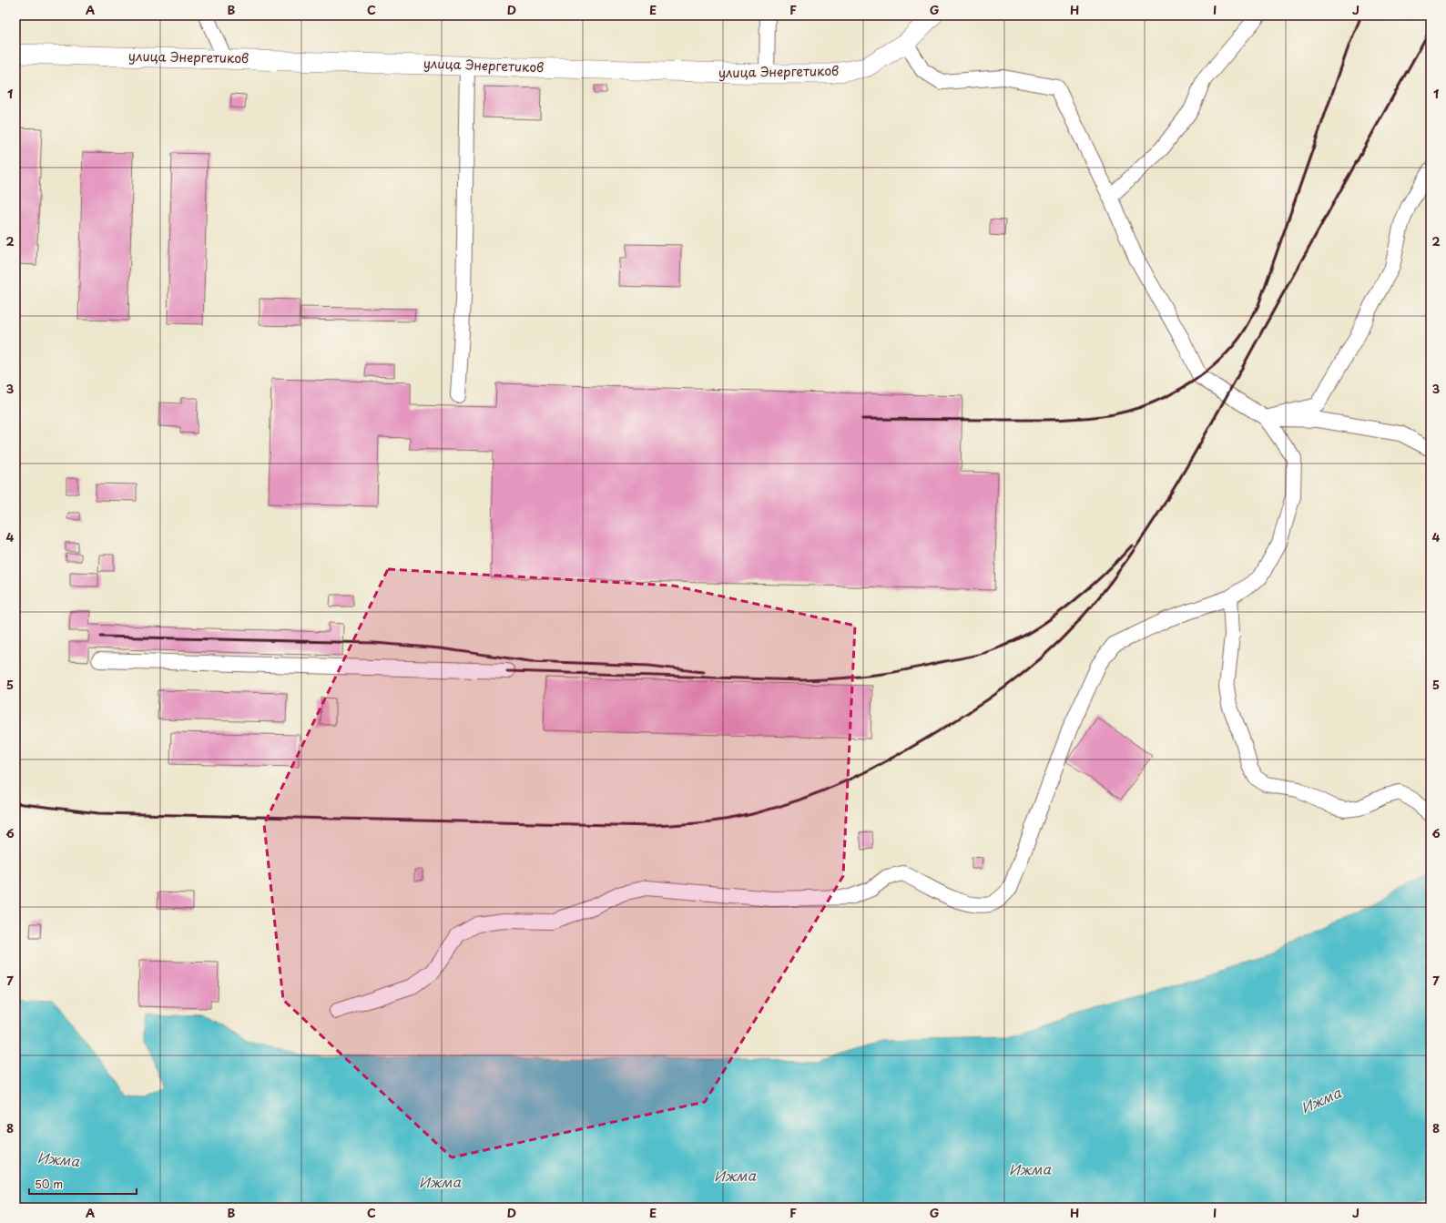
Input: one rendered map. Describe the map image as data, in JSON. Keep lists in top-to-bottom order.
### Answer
{
  "streets": {
    "main road": ["улица Энергетиков"]
  },
  "water": ["Ижма"],
  "scale_bar": "50 m",
  "grid": {
    "columns": [
      "A",
      "B",
      "C",
      "D",
      "E",
      "F",
      "G",
      "H",
      "I",
      "J"
    ],
    "rows": [
      "1",
      "2",
      "3",
      "4",
      "5",
      "6",
      "7",
      "8"
    ]
  }
}
